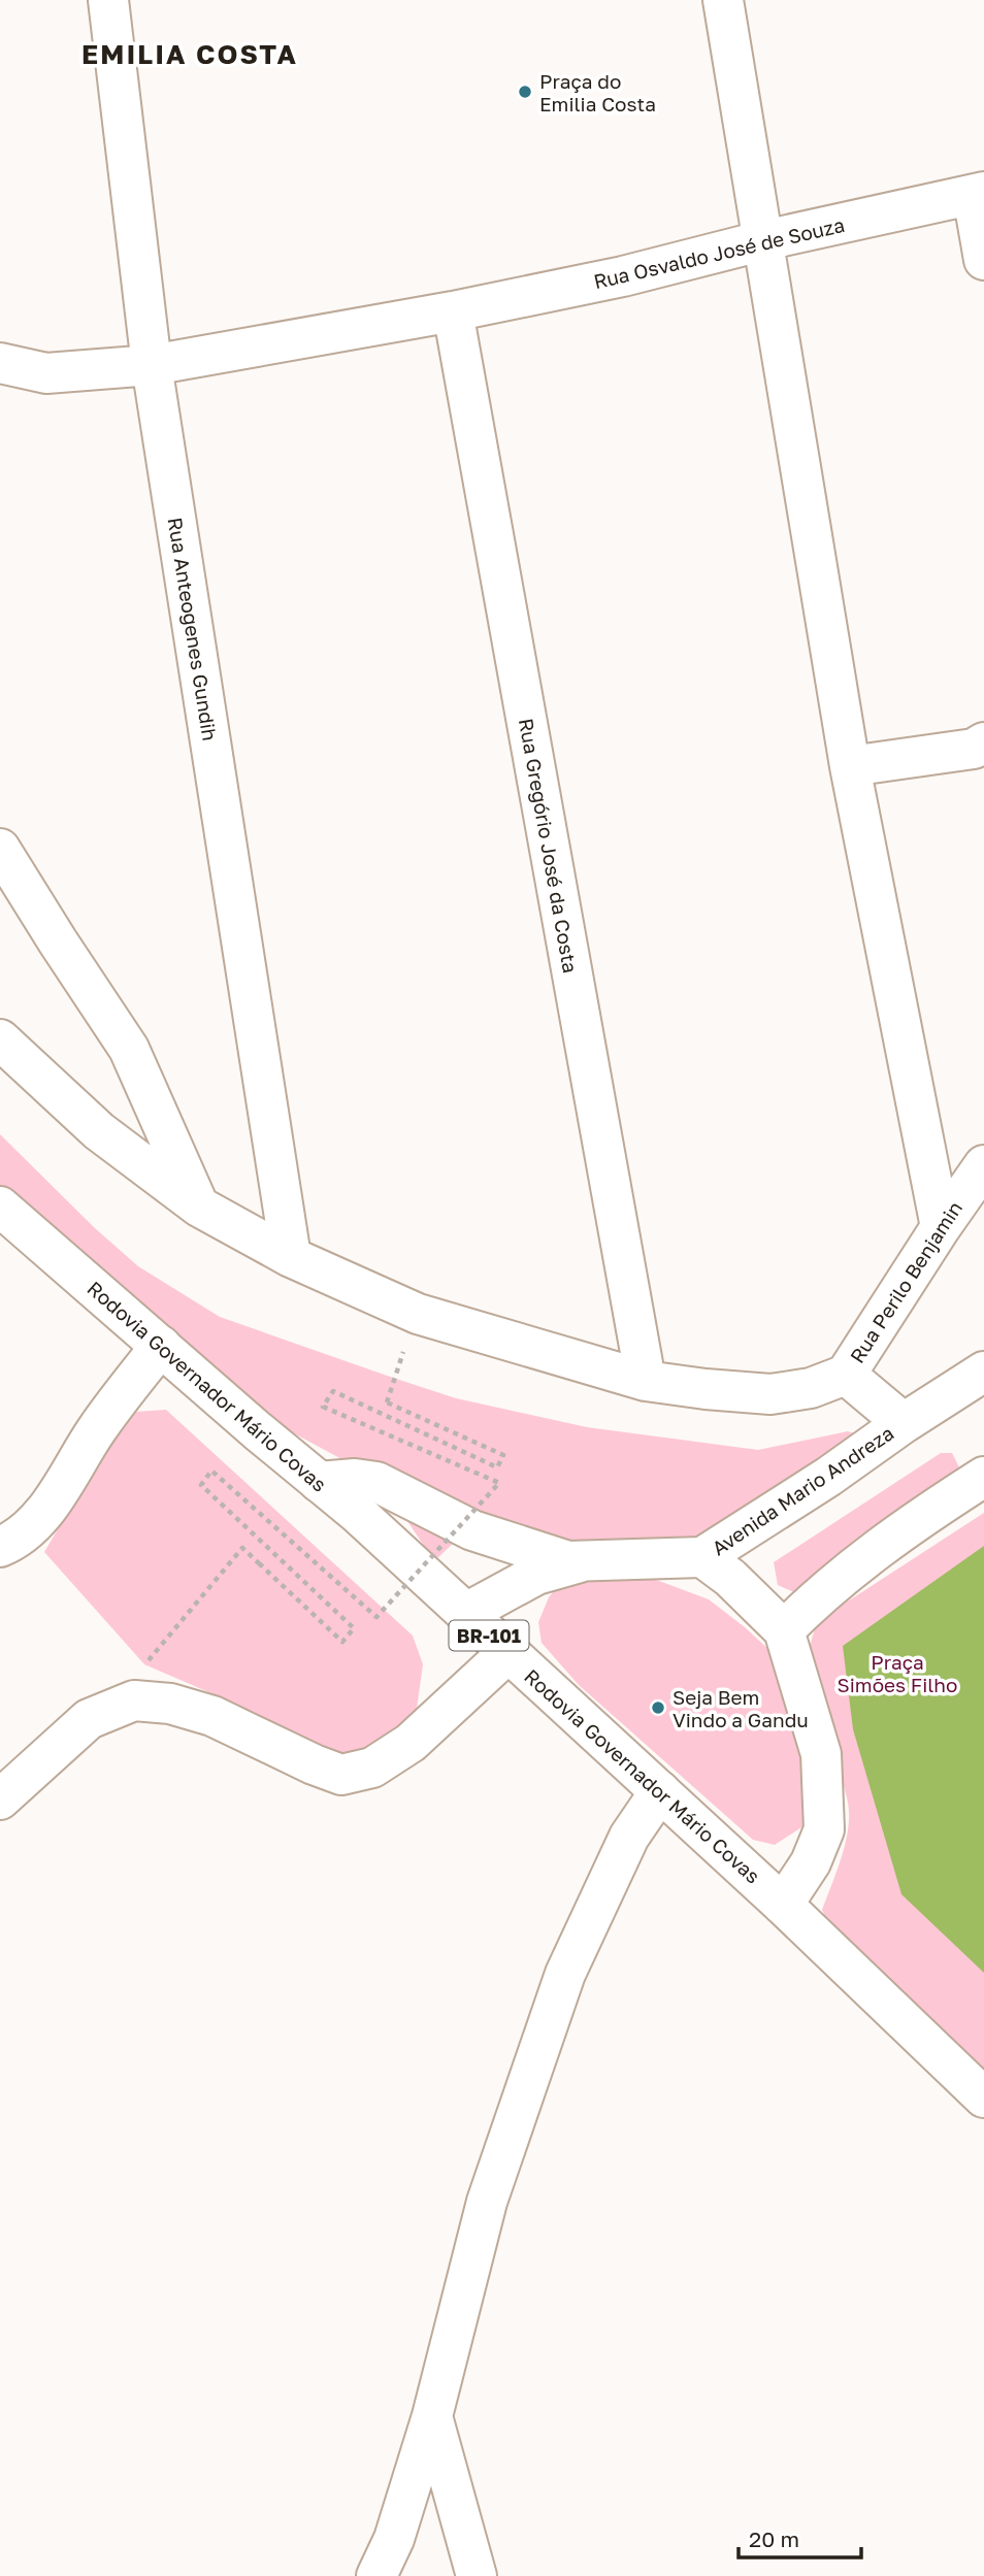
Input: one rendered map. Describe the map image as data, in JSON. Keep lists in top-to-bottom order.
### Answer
{
  "streets": {
    "main road": [
      "Rua Osvaldo José de Souza",
      "Rua Anteogenes Gundih",
      "Rua Gregório José da Costa",
      "Rua Perilo Benjamin",
      "Rodovia Governador Mário Covas",
      "Avenida Mario Andreza",
      "BR-101"
    ]
  },
  "crossings": [
    ["Rua Osvaldo José de Souza", "Rua Anteogenes Gundih"],
    ["Rua Osvaldo José de Souza", "Rua Gregório José da Costa"],
    ["Rua Anteogenes Gundih", "Rua Perilo Benjamin"],
    ["Rua Gregório José da Costa", "Rua Perilo Benjamin"],
    ["Rodovia Governador Mário Covas", "Avenida Mario Andreza"]
  ],
  "districts": ["EMILIA COSTA"],
  "parks": ["Praça Simões Filho"],
  "places": ["Praça do Emilia Costa", "Seja Bem Vindo a Gandu"],
  "scale_bar": "20 m"
}
